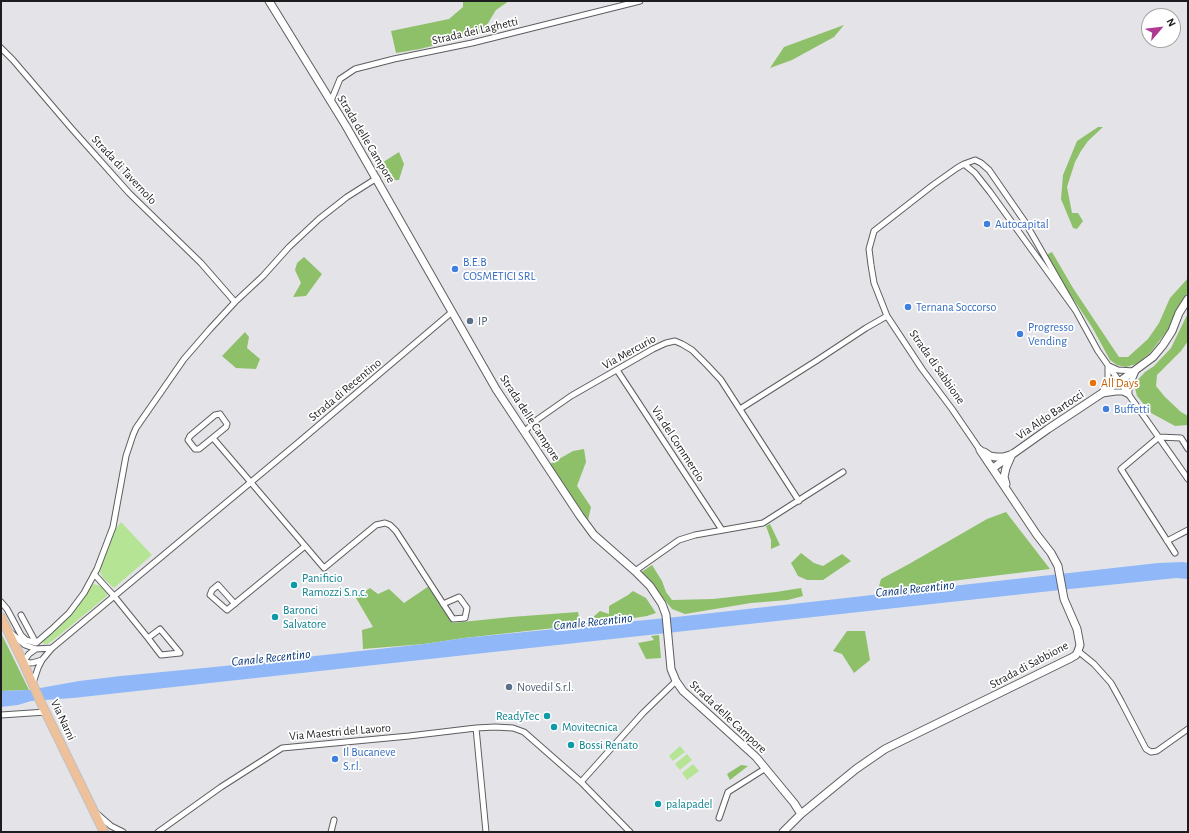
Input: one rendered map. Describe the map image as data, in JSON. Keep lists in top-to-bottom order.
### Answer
{
  "streets": {
    "main road": ["Via Narni"],
    "street": [
      "Strada dei Laghetti",
      "Strada delle Campore",
      "Strada di Tavernolo",
      "Via Mercurio",
      "Strada di Sabbione",
      "Strada di Recentino",
      "Via Aldo Bartocci",
      "Via del Commercio",
      "Via Maestri del Lavoro"
    ]
  },
  "crossings": [
    ["Strada dei Laghetti", "Strada delle Campore"],
    ["Strada delle Campore", "Via Mercurio"],
    ["Strada delle Campore", "Strada di Sabbione"],
    ["Strada delle Campore", "Strada di Recentino"],
    ["Via Mercurio", "Via del Commercio"],
    ["Strada di Sabbione", "Via Aldo Bartocci"],
    ["Strada di Recentino", "Via Narni"]
  ],
  "water": ["Canale Recentino"],
  "places": [
    "Autocapital",
    "B.E.B COSMETICI SRL",
    "Ternana Soccorso",
    "IP",
    "Progresso Vending",
    "All Days",
    "Buffetti",
    "Panificio Ramozzi S.n.c.",
    "Baronci Salvatore",
    "Novedil S.r.l.",
    "ReadyTec",
    "Movitecnica",
    "Bossi Renato",
    "Il Bucaneve S.r.l.",
    "palapadel"
  ],
  "north": "top right"
}
